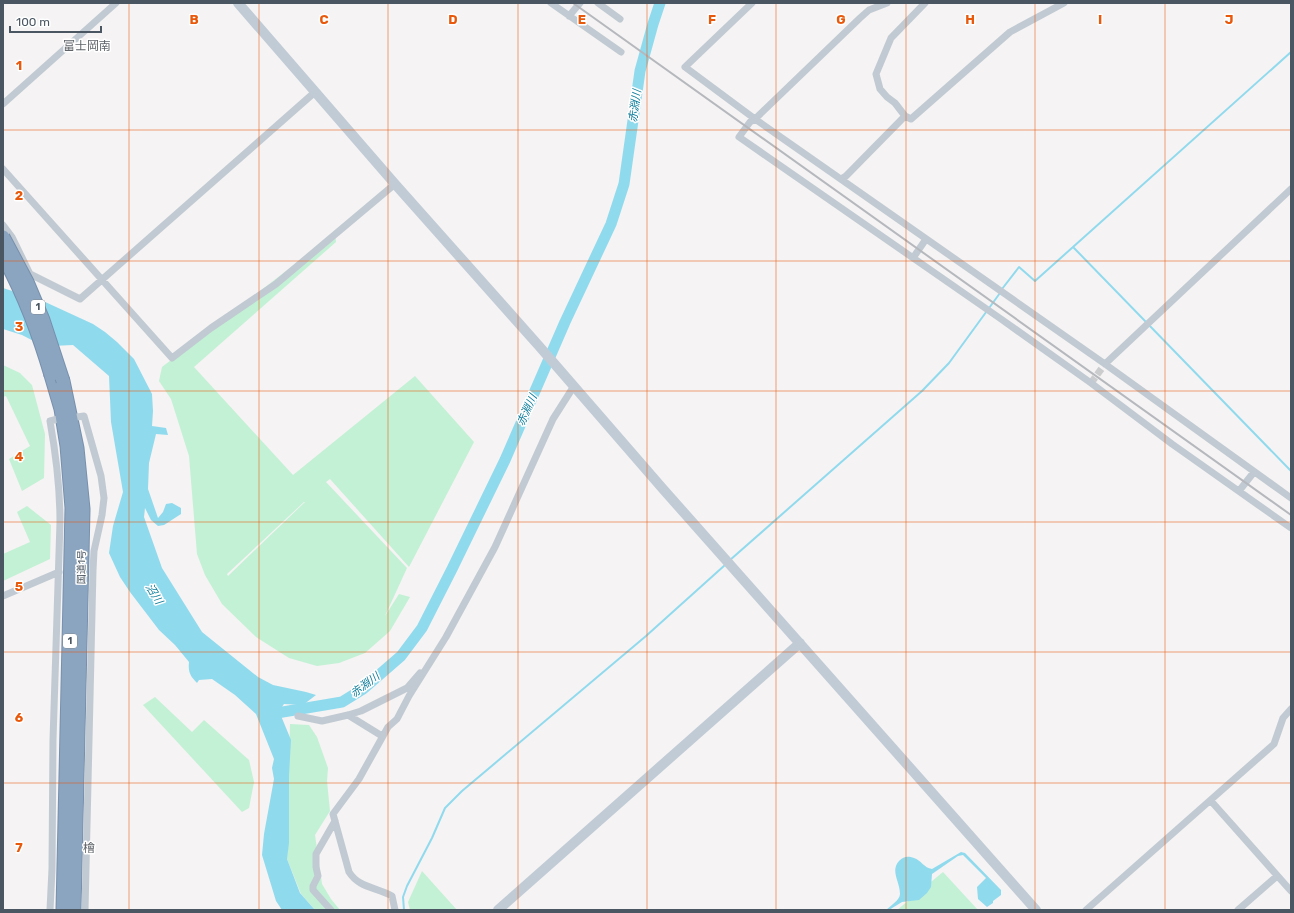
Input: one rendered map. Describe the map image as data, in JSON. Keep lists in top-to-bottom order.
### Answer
{
  "streets": {
    "highway": ["1", "国道1号"]
  },
  "districts": ["富士岡南", "檜"],
  "water": ["赤淵川", "沼川"],
  "scale_bar": "100 m",
  "grid": {
    "columns": [
      "B",
      "C",
      "D",
      "E",
      "F",
      "G",
      "H",
      "I",
      "J"
    ],
    "rows": [
      "1",
      "2",
      "3",
      "4",
      "5",
      "6",
      "7"
    ]
  }
}
